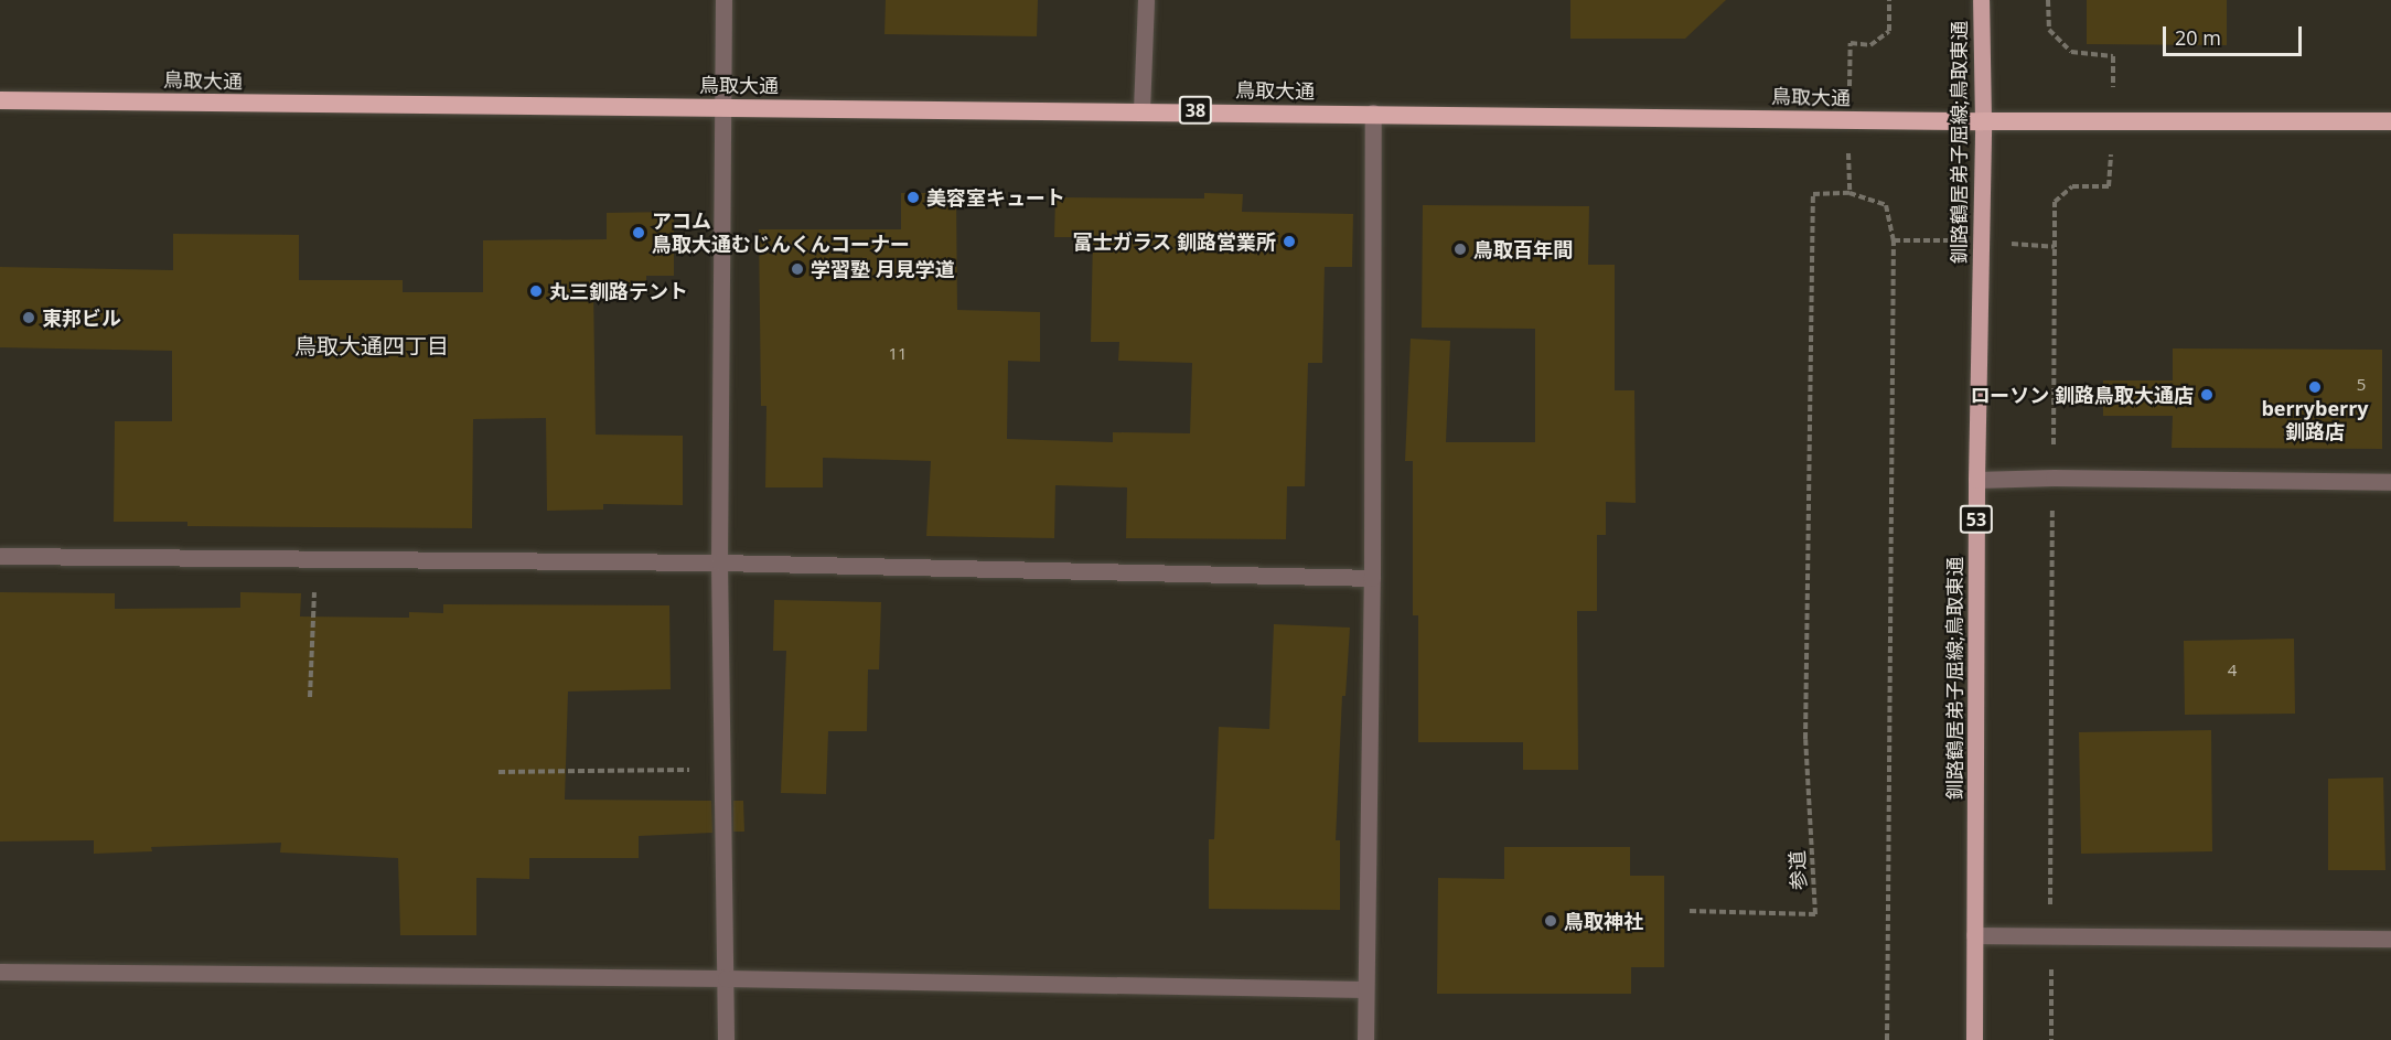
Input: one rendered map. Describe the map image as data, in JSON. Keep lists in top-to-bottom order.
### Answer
{
  "streets": {
    "highway": ["鳥取大通", "38"],
    "main road": ["釧路鶴居弟子屈線;鳥取東通", "53"],
    "path": ["参道"]
  },
  "crossings": [
    ["鳥取大通", "釧路鶴居弟子屈線;鳥取東通"]
  ],
  "districts": ["鳥取大通四丁目"],
  "places": [
    "美容室キュート",
    "アコム 鳥取大通むじんくんコーナー",
    "富士ガラス 釧路営業所",
    "鳥取百年間",
    "学習塾 月見学道",
    "丸三釧路テント",
    "東邦ビル",
    "berryberry 釧路店",
    "ローソン 釧路鳥取大通店",
    "鳥取神社"
  ],
  "house_numbers": ["11", "5", "4"],
  "scale_bar": "20 m"
}
